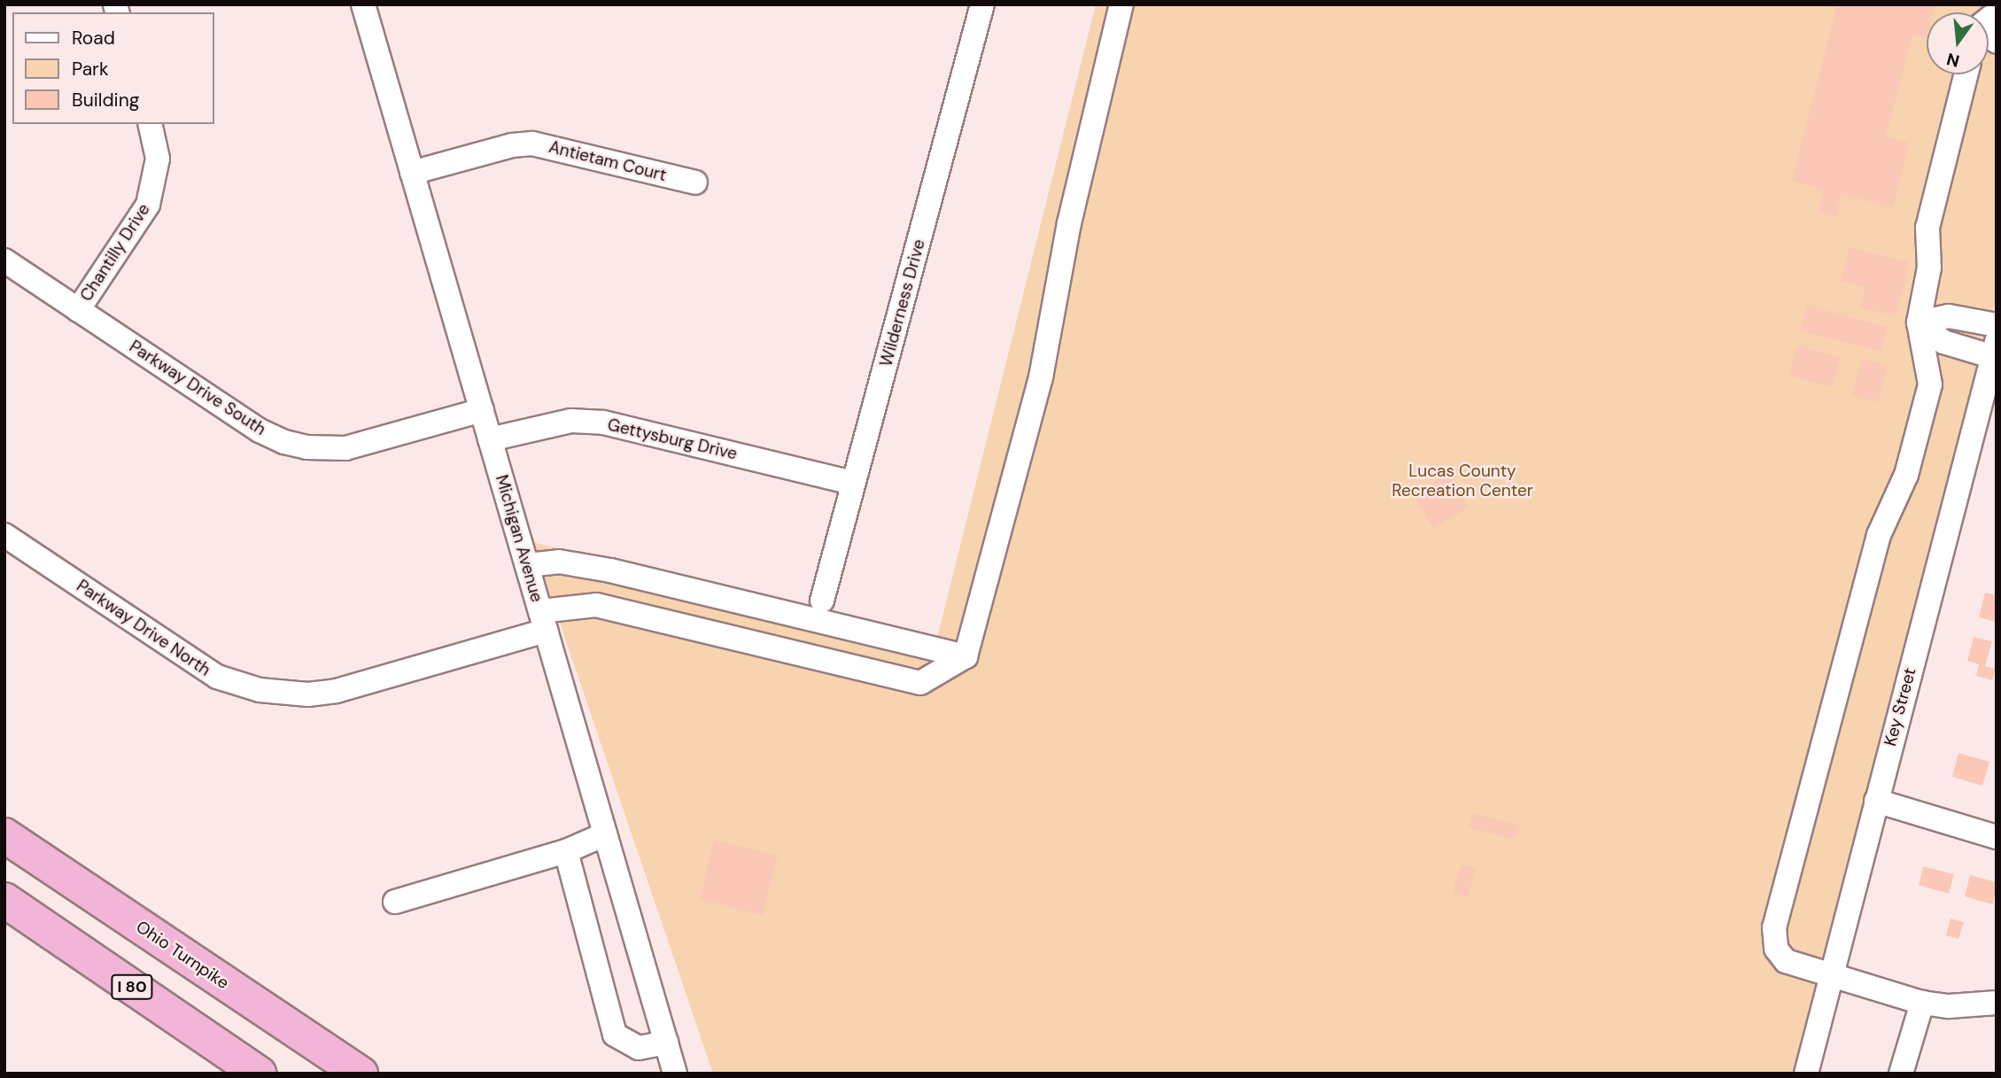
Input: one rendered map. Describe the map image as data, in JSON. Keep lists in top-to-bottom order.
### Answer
{
  "streets": {
    "highway": ["Ohio Turnpike", "I 80"],
    "street": [
      "Antietam Court",
      "Chantilly Drive",
      "Wilderness Drive",
      "Parkway Drive South",
      "Gettysburg Drive",
      "Michigan Avenue",
      "Parkway Drive North",
      "Key Street"
    ]
  },
  "crossings": [
    ["Antietam Court", "Michigan Avenue"],
    ["Chantilly Drive", "Parkway Drive South"],
    ["Wilderness Drive", "Gettysburg Drive"],
    ["Parkway Drive South", "Michigan Avenue"],
    ["Gettysburg Drive", "Michigan Avenue"],
    ["Michigan Avenue", "Parkway Drive North"]
  ],
  "parks": ["Lucas County Recreation Center"],
  "legend": ["Road", "Park", "Building"],
  "north": "bottom"
}
